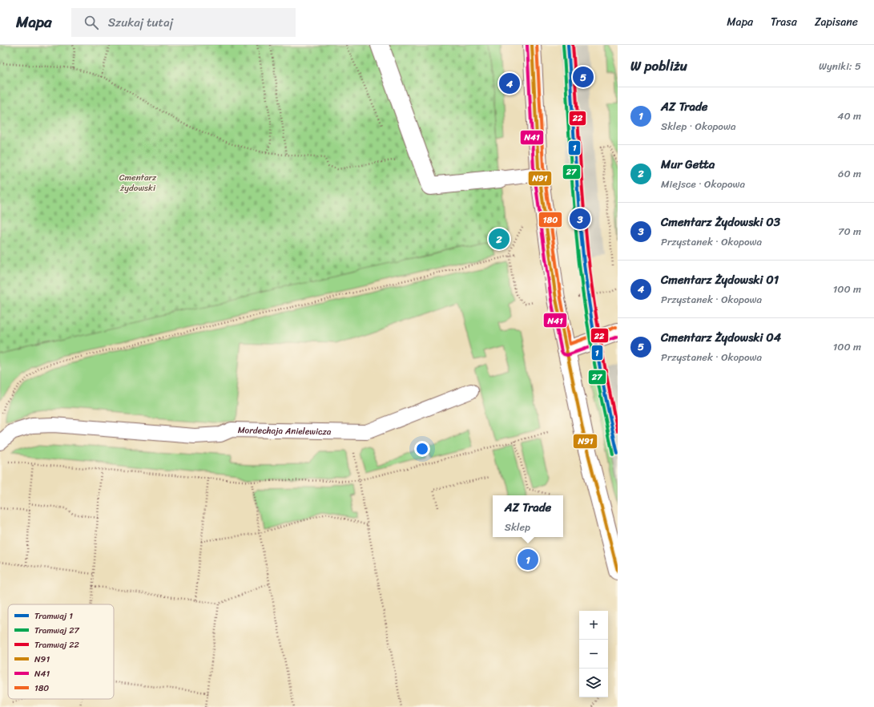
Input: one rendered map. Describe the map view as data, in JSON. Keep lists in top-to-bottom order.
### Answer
{
  "streets": {
    "lane": ["Mordechaja Anielewicza"]
  },
  "parks": ["Cmentarz żydowski"],
  "lines": [
    "tram line 1",
    "tram line 27",
    "tram line 22",
    "transit line N91",
    "transit line N41",
    "transit line 180"
  ],
  "legend": [
    "Tramwaj 1",
    "Tramwaj 27",
    "Tramwaj 22",
    "N91",
    "N41",
    "180"
  ],
  "page": {
    "header": "Mapa",
    "search": "Szukaj tutaj",
    "nav": ["Mapa", "Trasa", "Zapisane"],
    "heading": ["W pobliżu", "Wyniki: 5"],
    "pins": [
      "5",
      "4",
      "3",
      "2",
      "1"
    ],
    "list": [
      {
        "mark": "1",
        "name": "AZ Trade",
        "note": "Sklep · Okopowa",
        "value": "40 m"
      },
      {
        "mark": "2",
        "name": "Mur Getta",
        "note": "Miejsce · Okopowa",
        "value": "60 m"
      },
      {
        "mark": "3",
        "name": "Cmentarz Żydowski 03",
        "note": "Przystanek · Okopowa",
        "value": "70 m"
      },
      {
        "mark": "4",
        "name": "Cmentarz Żydowski 01",
        "note": "Przystanek · Okopowa",
        "value": "100 m"
      },
      {
        "mark": "5",
        "name": "Cmentarz Żydowski 04",
        "note": "Przystanek · Okopowa",
        "value": "100 m"
      }
    ],
    "popup": ["AZ Trade", "Sklep"],
    "map_buttons": ["+", "−"]
  }
}
